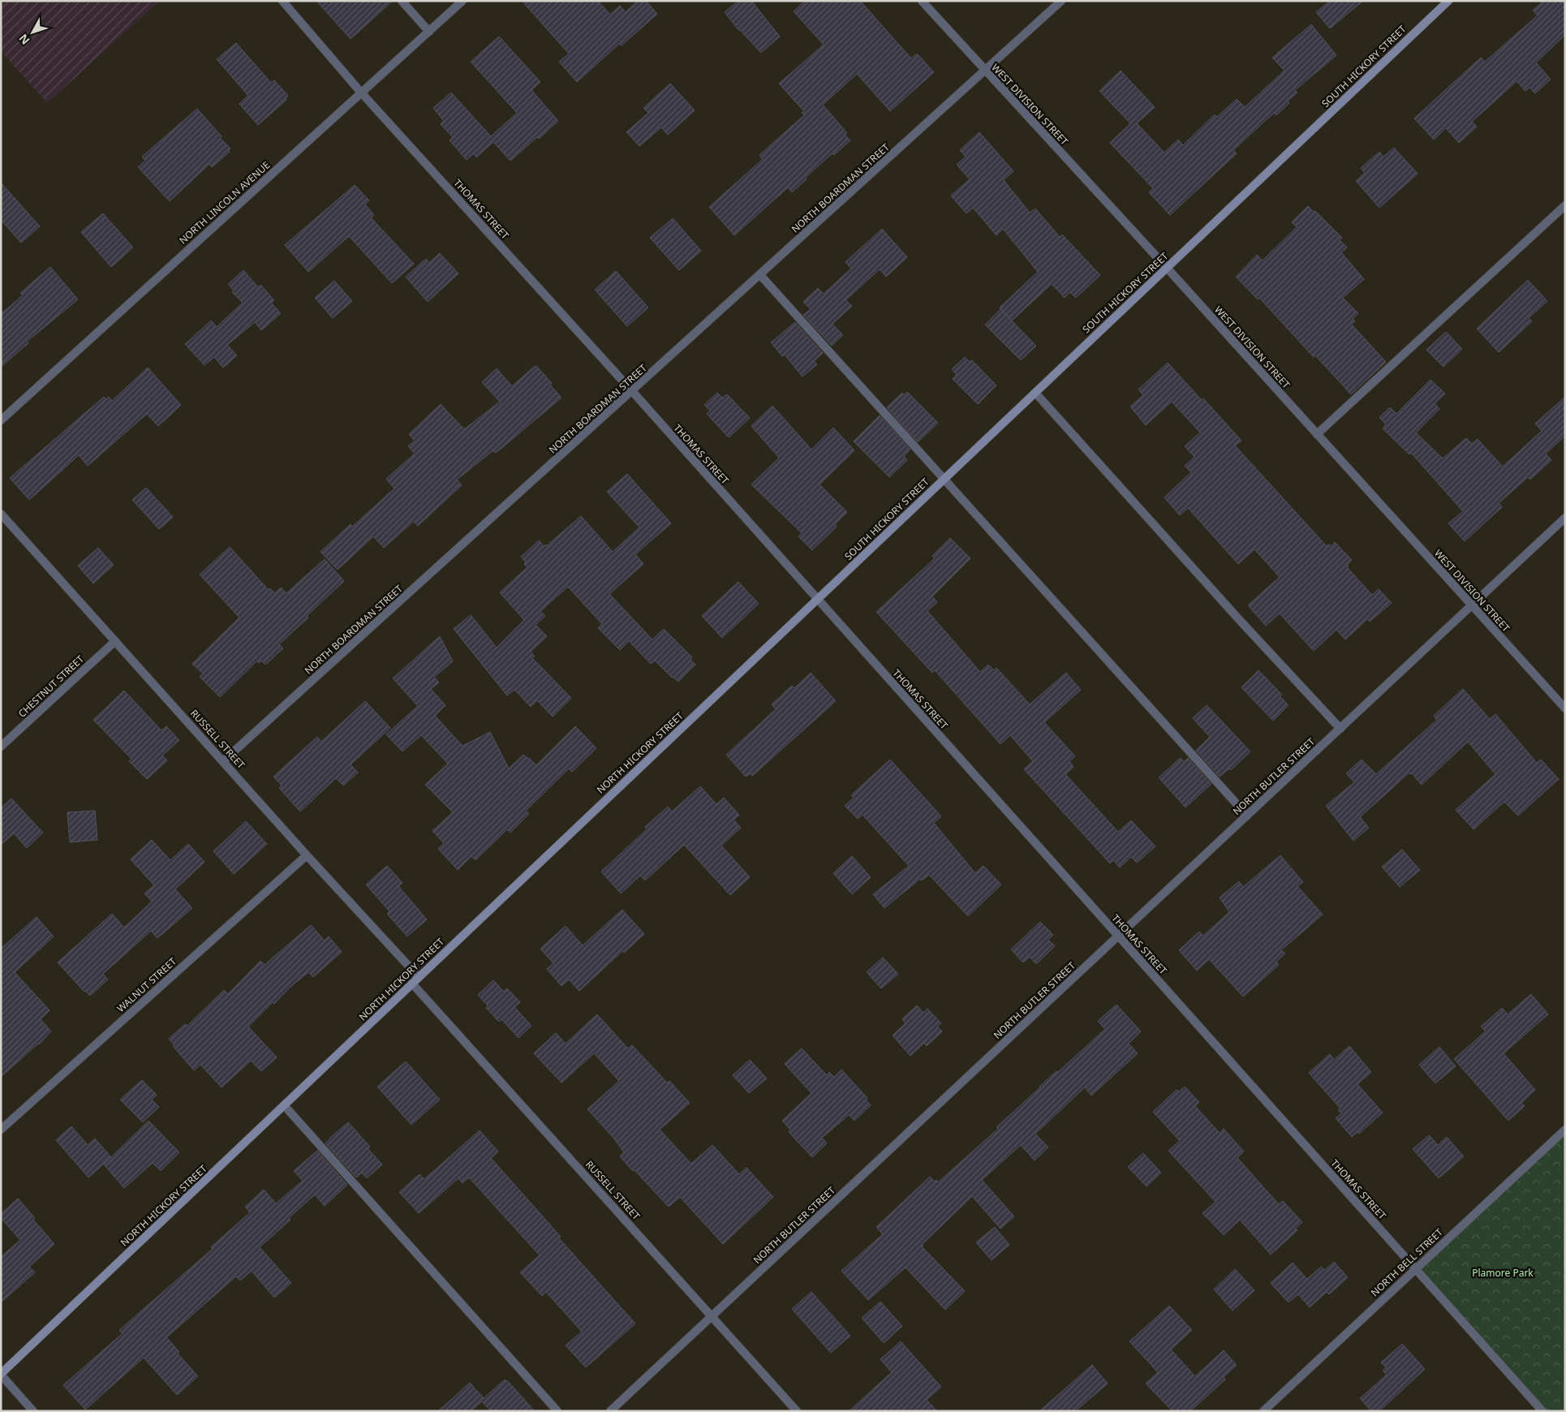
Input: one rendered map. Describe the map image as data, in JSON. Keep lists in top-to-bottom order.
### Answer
{
  "streets": {
    "street": [
      "SOUTH HICKORY STREET",
      "WEST DIVISION STREET",
      "NORTH BOARDMAN STREET",
      "NORTH LINCOLN AVENUE",
      "THOMAS STREET",
      "CHESTNUT STREET",
      "RUSSELL STREET",
      "NORTH HICKORY STREET",
      "NORTH BUTLER STREET",
      "WALNUT STREET",
      "NORTH BELL STREET"
    ]
  },
  "crossings": [
    ["SOUTH HICKORY STREET", "WEST DIVISION STREET"],
    ["SOUTH HICKORY STREET", "THOMAS STREET"],
    ["SOUTH HICKORY STREET", "NORTH HICKORY STREET"],
    ["WEST DIVISION STREET", "NORTH BOARDMAN STREET"],
    ["WEST DIVISION STREET", "NORTH BUTLER STREET"],
    ["NORTH BOARDMAN STREET", "THOMAS STREET"],
    ["NORTH BOARDMAN STREET", "RUSSELL STREET"],
    ["NORTH LINCOLN AVENUE", "THOMAS STREET"],
    ["THOMAS STREET", "NORTH HICKORY STREET"],
    ["THOMAS STREET", "NORTH BUTLER STREET"],
    ["THOMAS STREET", "NORTH BELL STREET"],
    ["CHESTNUT STREET", "RUSSELL STREET"],
    ["RUSSELL STREET", "NORTH HICKORY STREET"],
    ["RUSSELL STREET", "NORTH BUTLER STREET"],
    ["RUSSELL STREET", "WALNUT STREET"]
  ],
  "parks": ["Plamore Park"],
  "north": "bottom left"
}
